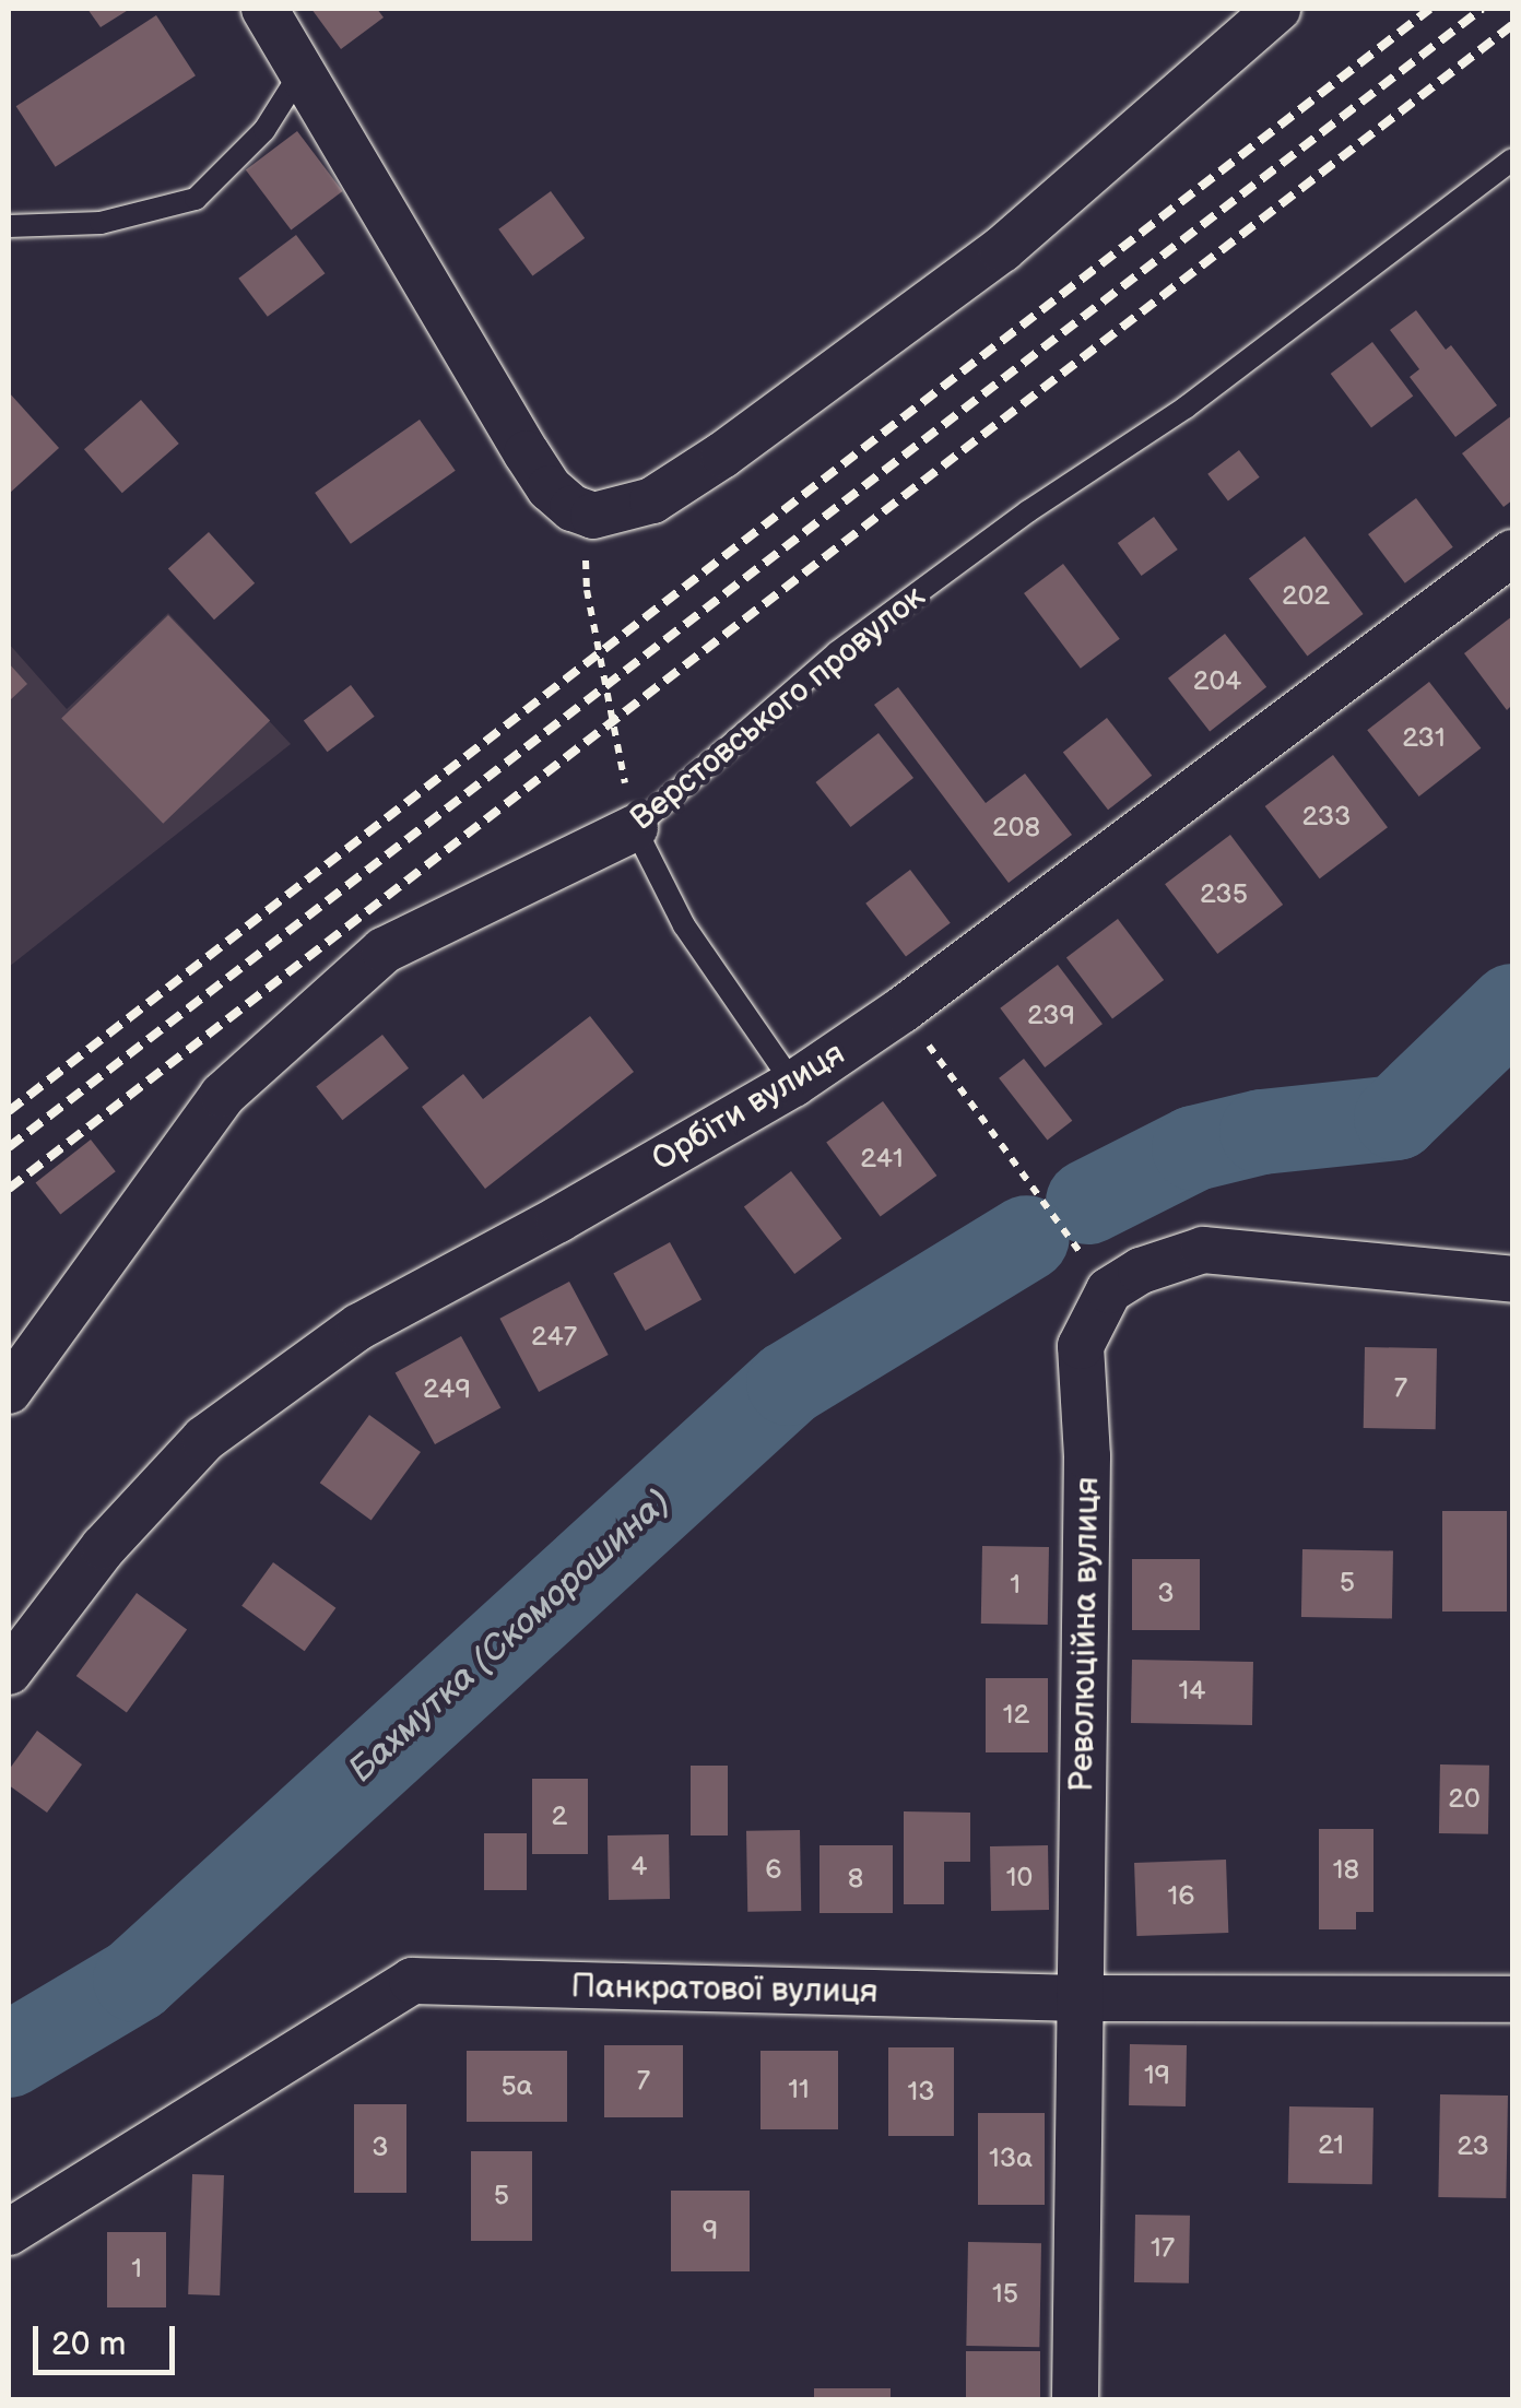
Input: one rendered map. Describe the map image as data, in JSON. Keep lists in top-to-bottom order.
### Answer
{
  "streets": {
    "street": [
      "Верстовського провулок",
      "Орбіти вулиця",
      "Революційна вулиця",
      "Панкратової вулиця"
    ]
  },
  "crossings": [
    ["Революційна вулиця", "Панкратової вулиця"]
  ],
  "water": ["Бахмутка (Скоморошина)"],
  "house_numbers": [
    "202",
    "204",
    "231",
    "233",
    "208",
    "235",
    "239",
    "241",
    "247",
    "7",
    "249",
    "5",
    "1",
    "3",
    "14",
    "12",
    "20",
    "2",
    "4",
    "6",
    "18",
    "10",
    "8",
    "16",
    "19",
    "7",
    "5а",
    "11",
    "13",
    "21",
    "23",
    "3",
    "13а",
    "5",
    "9",
    "17",
    "1",
    "15"
  ],
  "scale_bar": "20 m"
}
